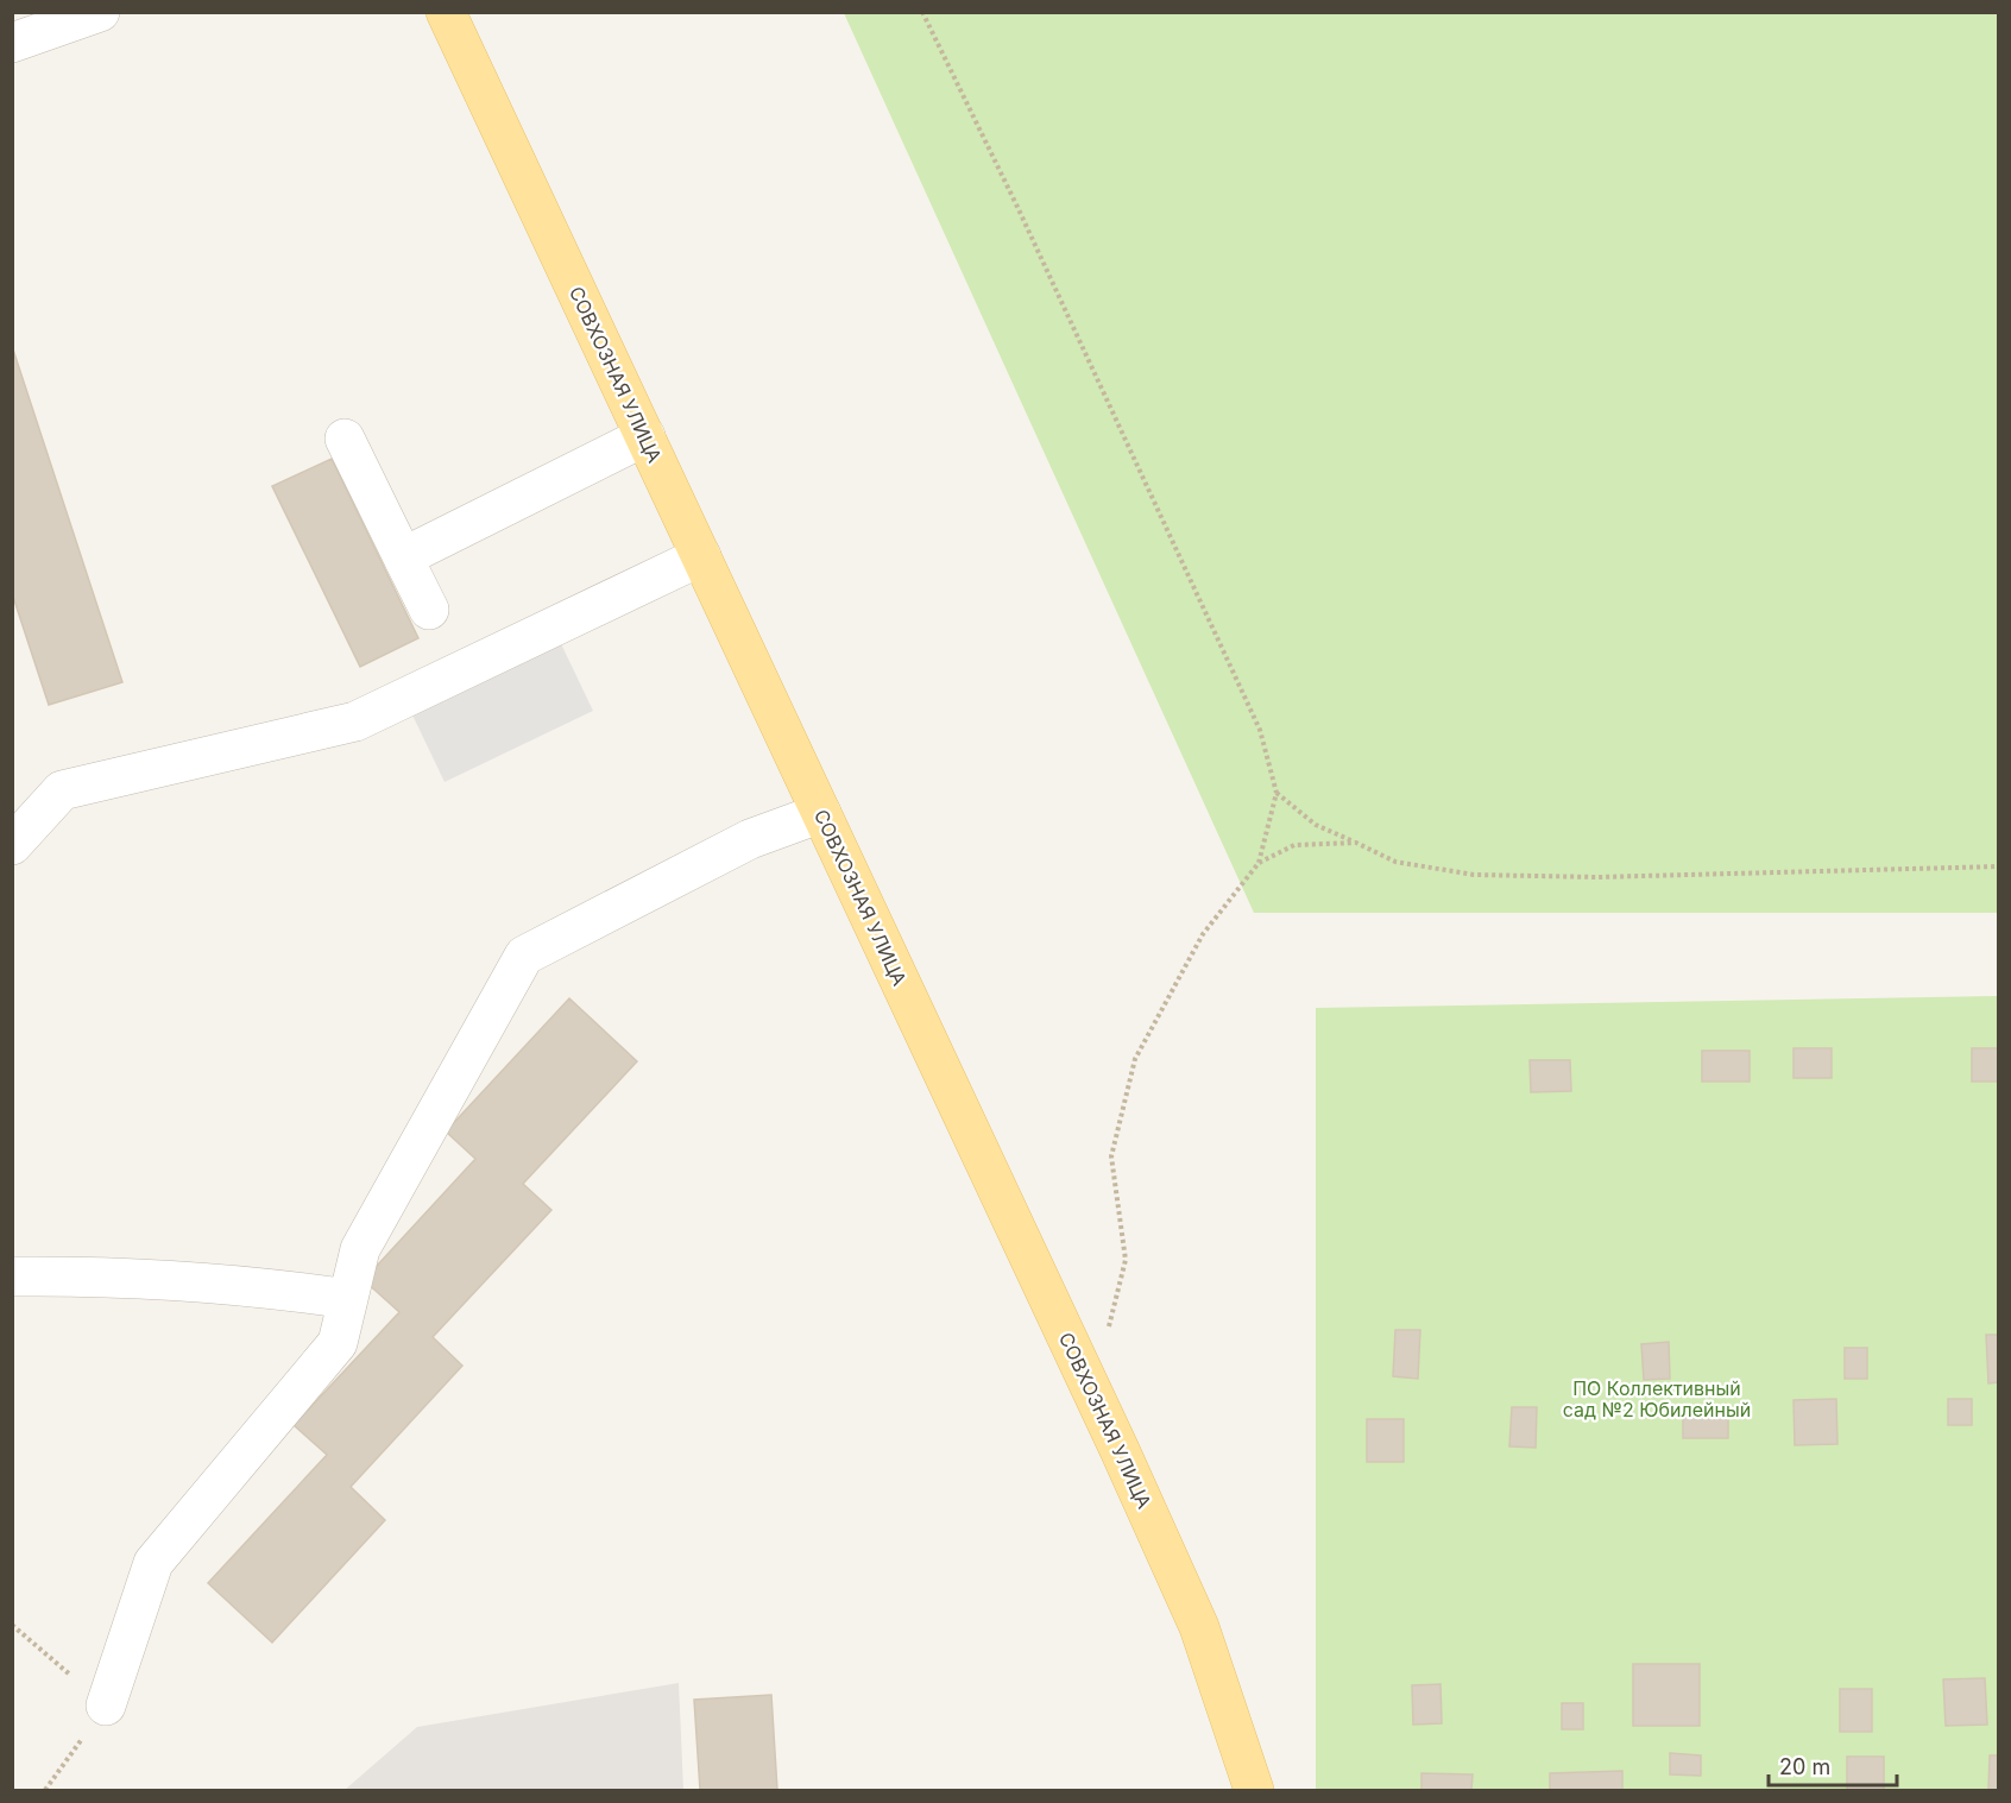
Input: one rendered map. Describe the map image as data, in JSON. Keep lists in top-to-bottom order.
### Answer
{
  "streets": {
    "main road": ["СОВХОЗНАЯ УЛИЦА"]
  },
  "parks": ["ПО Коллективный сад №2 Юбилейный"],
  "scale_bar": "20 m"
}
